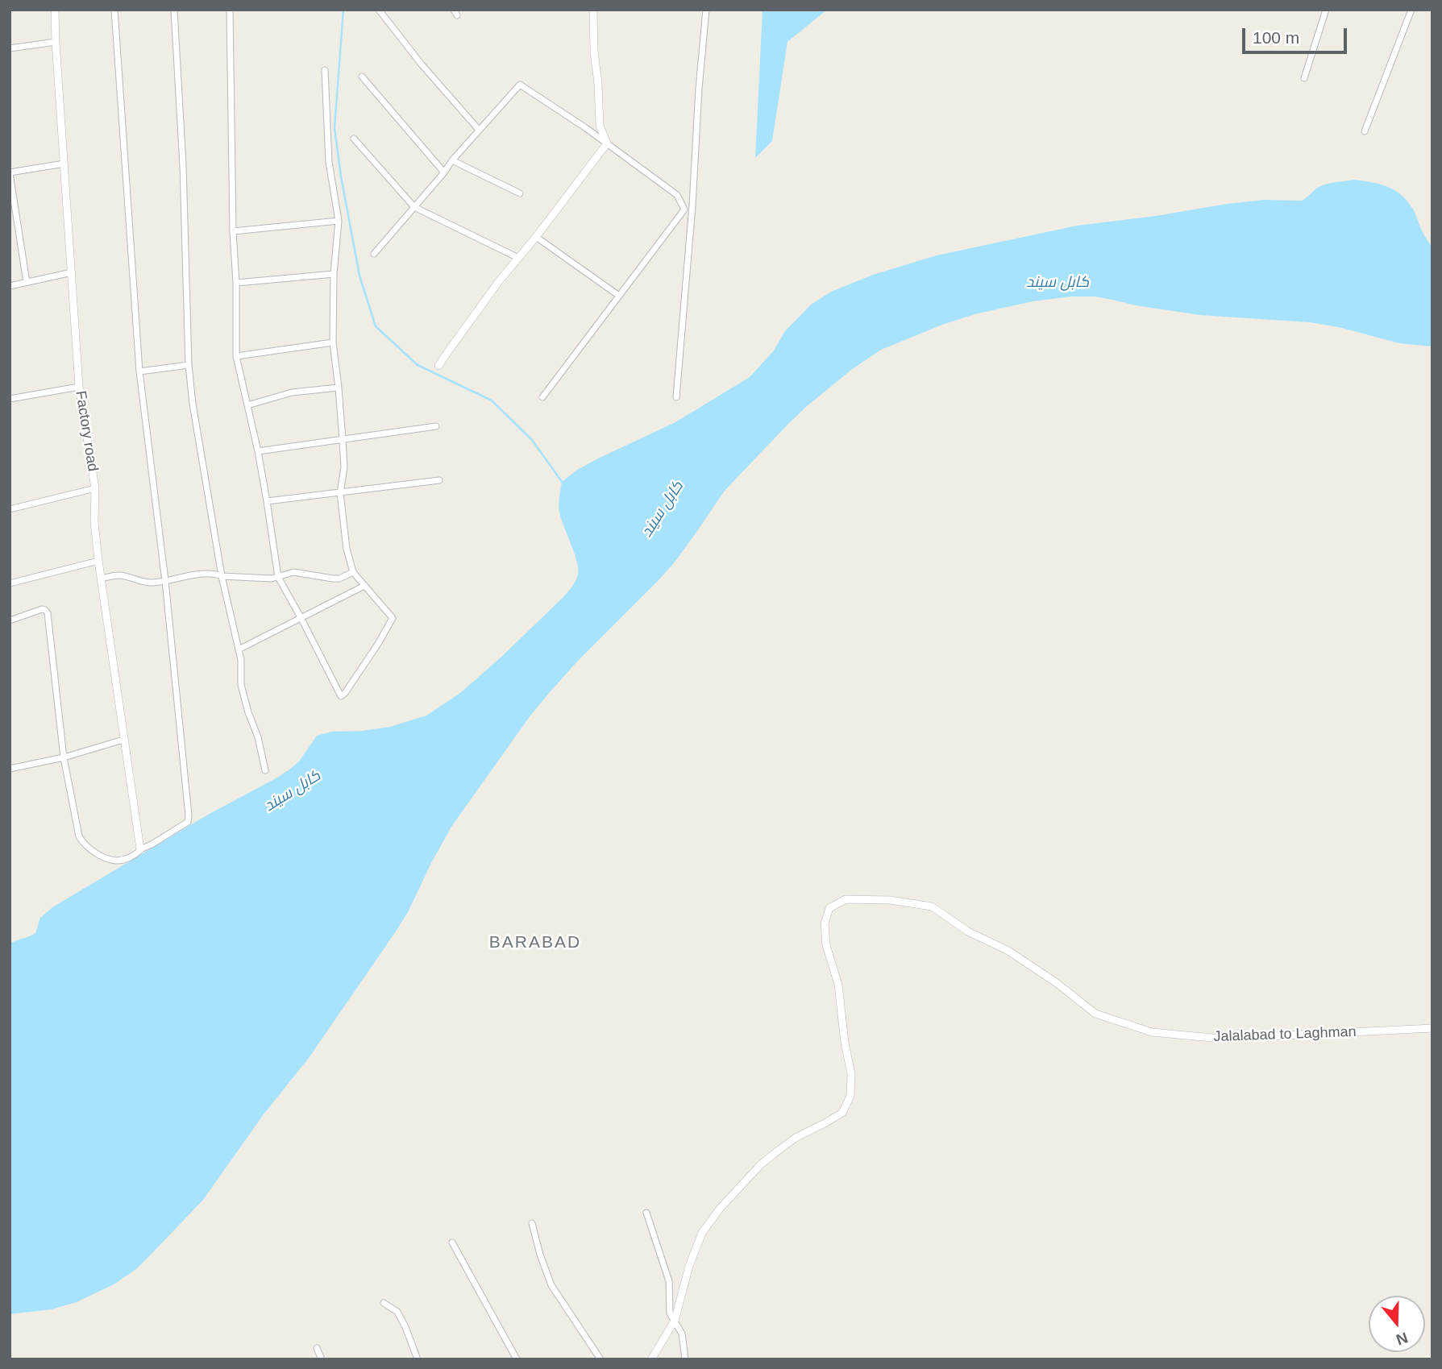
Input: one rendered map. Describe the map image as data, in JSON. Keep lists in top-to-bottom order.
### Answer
{
  "streets": {
    "street": ["Factory road", "Jalalabad to Laghman"]
  },
  "districts": ["BARABAD"],
  "water": ["کابل سيند"],
  "scale_bar": "100 m",
  "north": "bottom"
}
